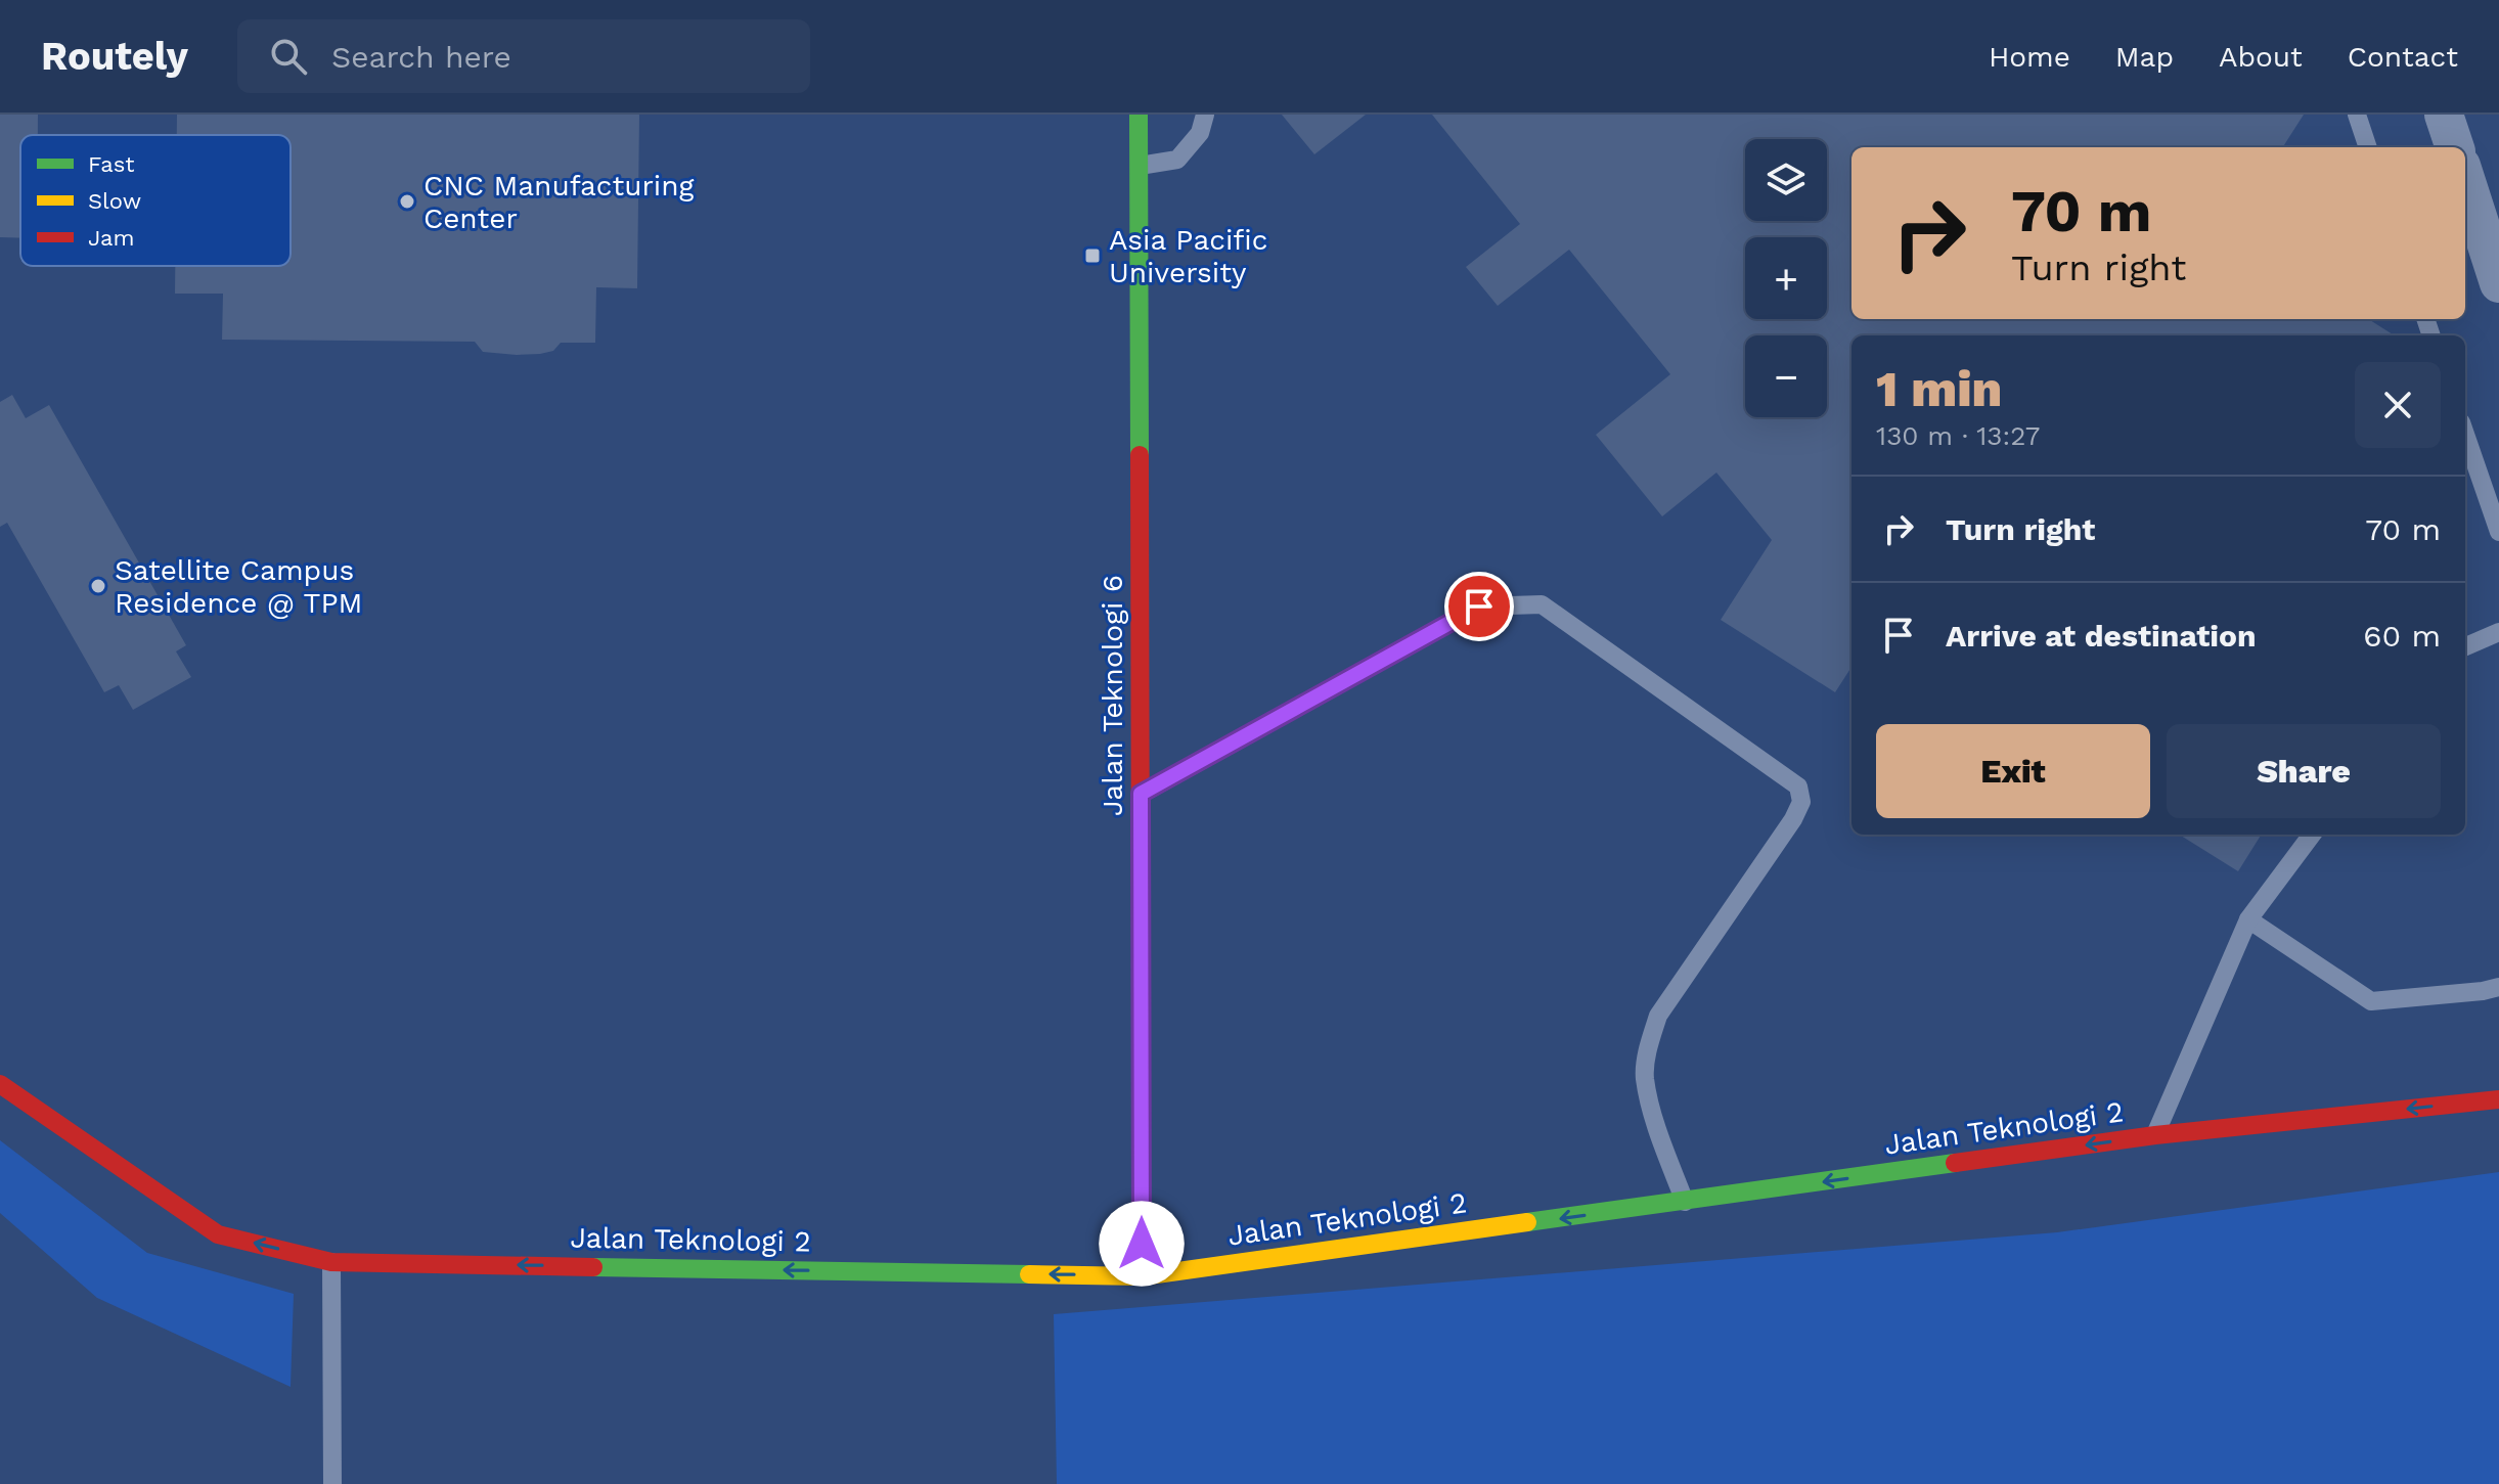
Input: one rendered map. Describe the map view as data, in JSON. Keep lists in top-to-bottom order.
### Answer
{
  "streets": {
    "street": ["Jalan Teknologi 6", "Jalan Teknologi 2"]
  },
  "crossings": [
    ["Jalan Teknologi 6", "Jalan Teknologi 2"]
  ],
  "one_way": ["Jalan Teknologi 2"],
  "places": {
    "other": ["CNC Manufacturing Center", "Satellite Campus Residence @ TPM"],
    "transit": ["Asia Pacific University"]
  },
  "legend": ["Fast", "Slow", "Jam"],
  "page": {
    "header": "Routely",
    "search": "Search here",
    "nav": [
      "Home",
      "Map",
      "About",
      "Contact"
    ],
    "map_buttons": ["+", "−"],
    "turn": ["70 m", "Turn right"],
    "heading": ["1 min", "130 m · 13:27"],
    "list": [
      {
        "name": "Turn right",
        "value": "70 m"
      },
      {
        "name": "Arrive at destination",
        "value": "60 m"
      }
    ],
    "buttons": ["Exit", "Share"]
  }
}
